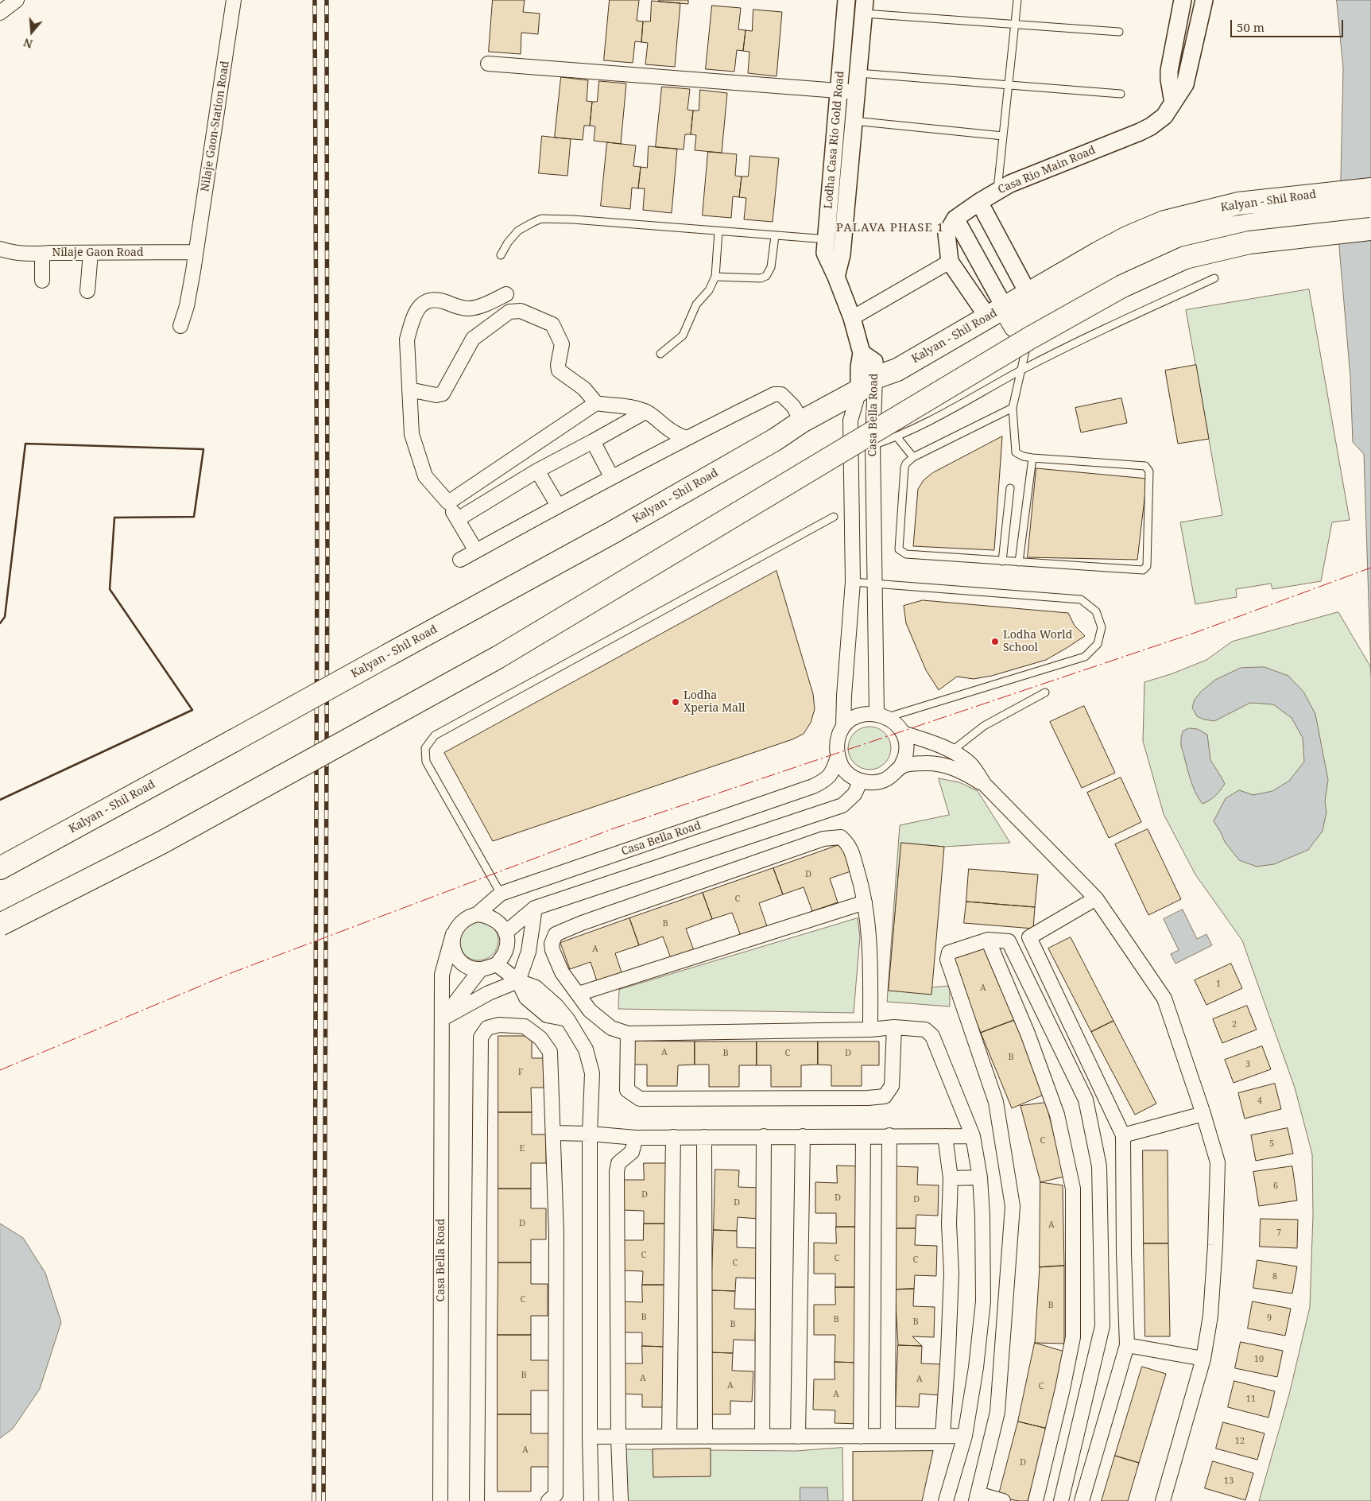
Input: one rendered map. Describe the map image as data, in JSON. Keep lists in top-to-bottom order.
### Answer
{
  "streets": {
    "main road": ["Kalyan - Shil Road"],
    "street": [
      "Nilaje Gaon-Station Road",
      "Lodha Casa Rio Gold Road",
      "Casa Rio Main Road",
      "Nilaje Gaon Road",
      "Casa Bella Road"
    ]
  },
  "crossings": [
    ["Nilaje Gaon-Station Road", "Nilaje Gaon Road"],
    ["Lodha Casa Rio Gold Road", "Casa Bella Road"],
    ["Casa Rio Main Road", "Kalyan - Shil Road"],
    ["Kalyan - Shil Road", "Casa Bella Road"]
  ],
  "districts": ["PALAVA PHASE 1"],
  "places": ["Lodha World School", "Lodha Xperia Mall"],
  "house_numbers": [
    "D",
    "C",
    "B",
    "A",
    "1",
    "A",
    "2",
    "A",
    "B",
    "C",
    "D",
    "B",
    "3",
    "F",
    "4",
    "C",
    "5",
    "E",
    "6",
    "D",
    "D",
    "D",
    "D",
    "D",
    "A",
    "7",
    "C",
    "C",
    "C",
    "C",
    "8",
    "C",
    "B",
    "B",
    "9",
    "B",
    "B",
    "B",
    "10",
    "B",
    "A",
    "A",
    "A",
    "C",
    "A",
    "11",
    "12",
    "A",
    "D",
    "13"
  ],
  "scale_bar": "50 m",
  "north": "bottom"
}
